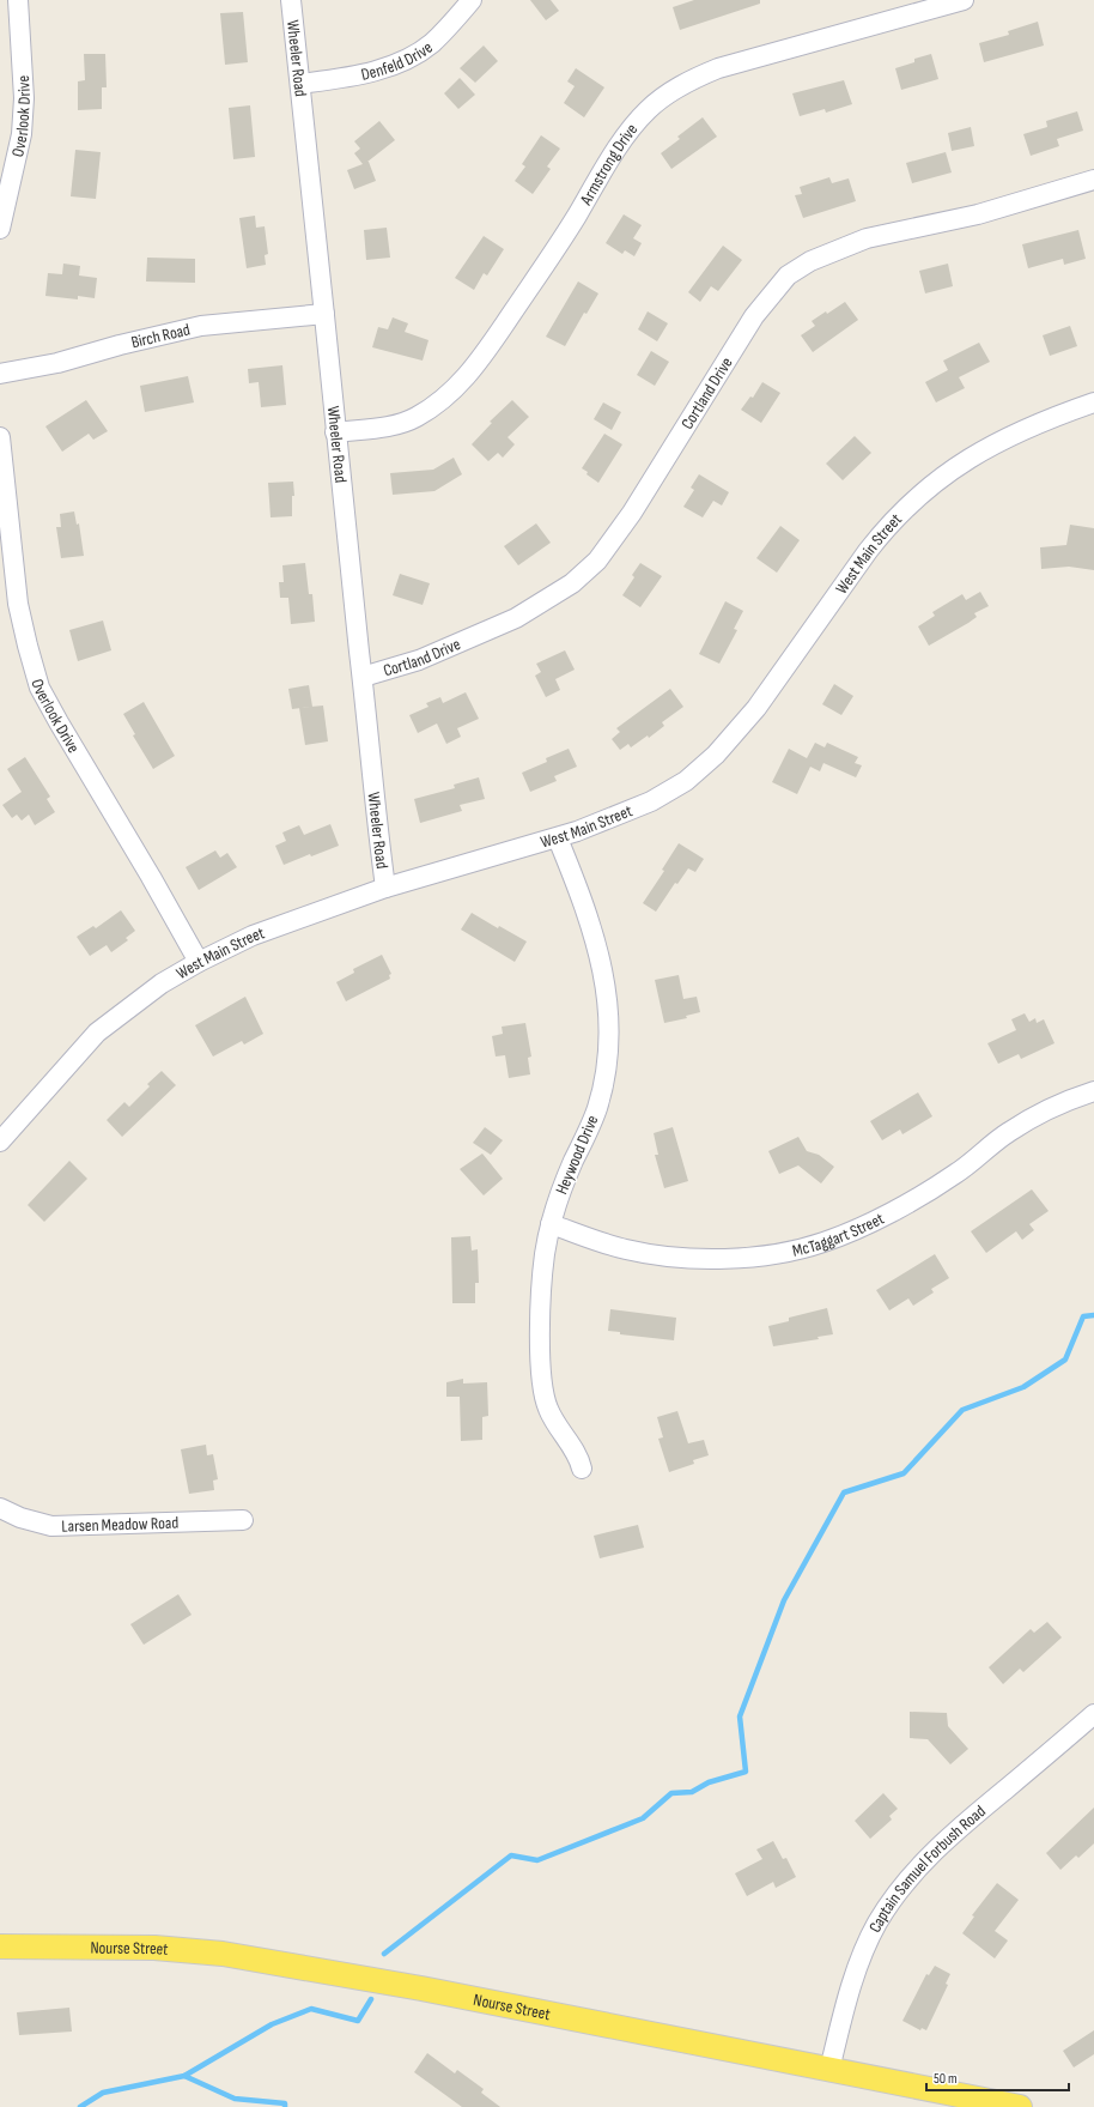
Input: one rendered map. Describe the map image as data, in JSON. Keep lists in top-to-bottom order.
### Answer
{
  "streets": {
    "main road": ["Nourse Street"],
    "street": [
      "Wheeler Road",
      "Denfeld Drive",
      "Overlook Drive",
      "Armstrong Drive",
      "Birch Road",
      "Cortland Drive",
      "West Main Street",
      "Heywood Drive",
      "McTaggart Street",
      "Larsen Meadow Road",
      "Captain Samuel Forbush Road"
    ]
  },
  "crossings": [
    ["Wheeler Road", "Denfeld Drive"],
    ["Wheeler Road", "Armstrong Drive"],
    ["Wheeler Road", "Birch Road"],
    ["Wheeler Road", "Cortland Drive"],
    ["Wheeler Road", "West Main Street"],
    ["Overlook Drive", "West Main Street"],
    ["West Main Street", "Heywood Drive"],
    ["Heywood Drive", "McTaggart Street"],
    ["Captain Samuel Forbush Road", "Nourse Street"]
  ],
  "scale_bar": "50 m"
}
